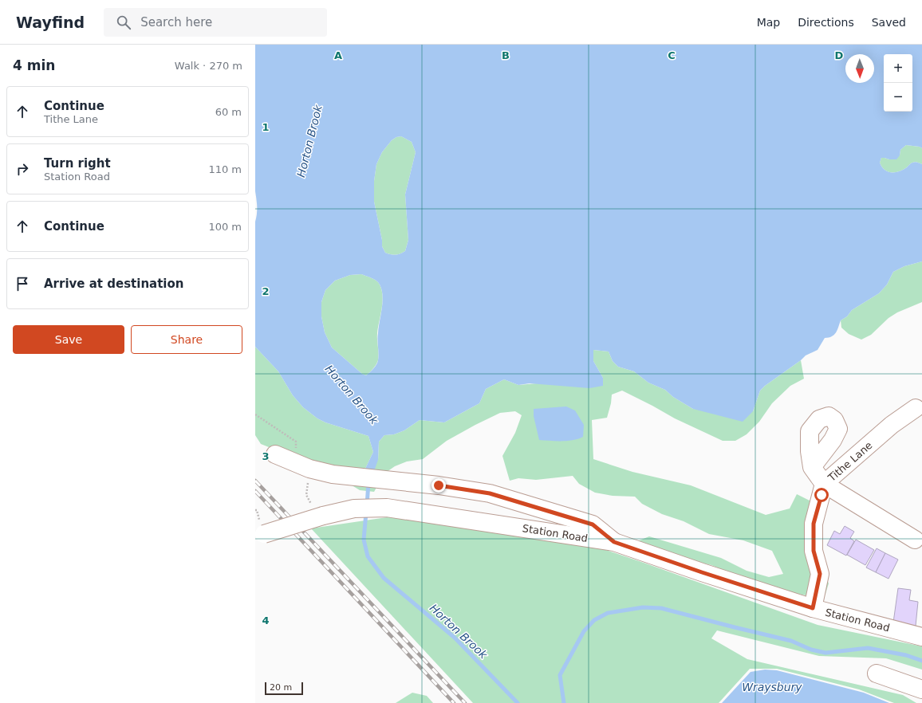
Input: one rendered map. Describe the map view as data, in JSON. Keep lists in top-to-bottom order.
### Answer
{
  "streets": {
    "street": ["Tithe Lane", "Station Road"]
  },
  "crossings": [
    ["Tithe Lane", "Station Road"]
  ],
  "water": ["Horton Brook", "Wraysbury"],
  "scale_bar": "20 m",
  "north": "bottom",
  "page": {
    "header": "Wayfind",
    "search": "Search here",
    "nav": ["Map", "Directions", "Saved"],
    "heading": ["4 min", "Walk · 270 m"],
    "map_buttons": ["+", "−"],
    "list": [
      ["Continue", "Tithe Lane", "60 m"],
      ["Turn right", "Station Road", "110 m"],
      ["Continue", "100 m"],
      "Arrive at destination"
    ],
    "buttons": ["Save", "Share"],
    "scale": "20 m"
  },
  "grid": {
    "columns": [
      "A",
      "B",
      "C",
      "D"
    ],
    "rows": [
      "1",
      "2",
      "3",
      "4"
    ]
  }
}
